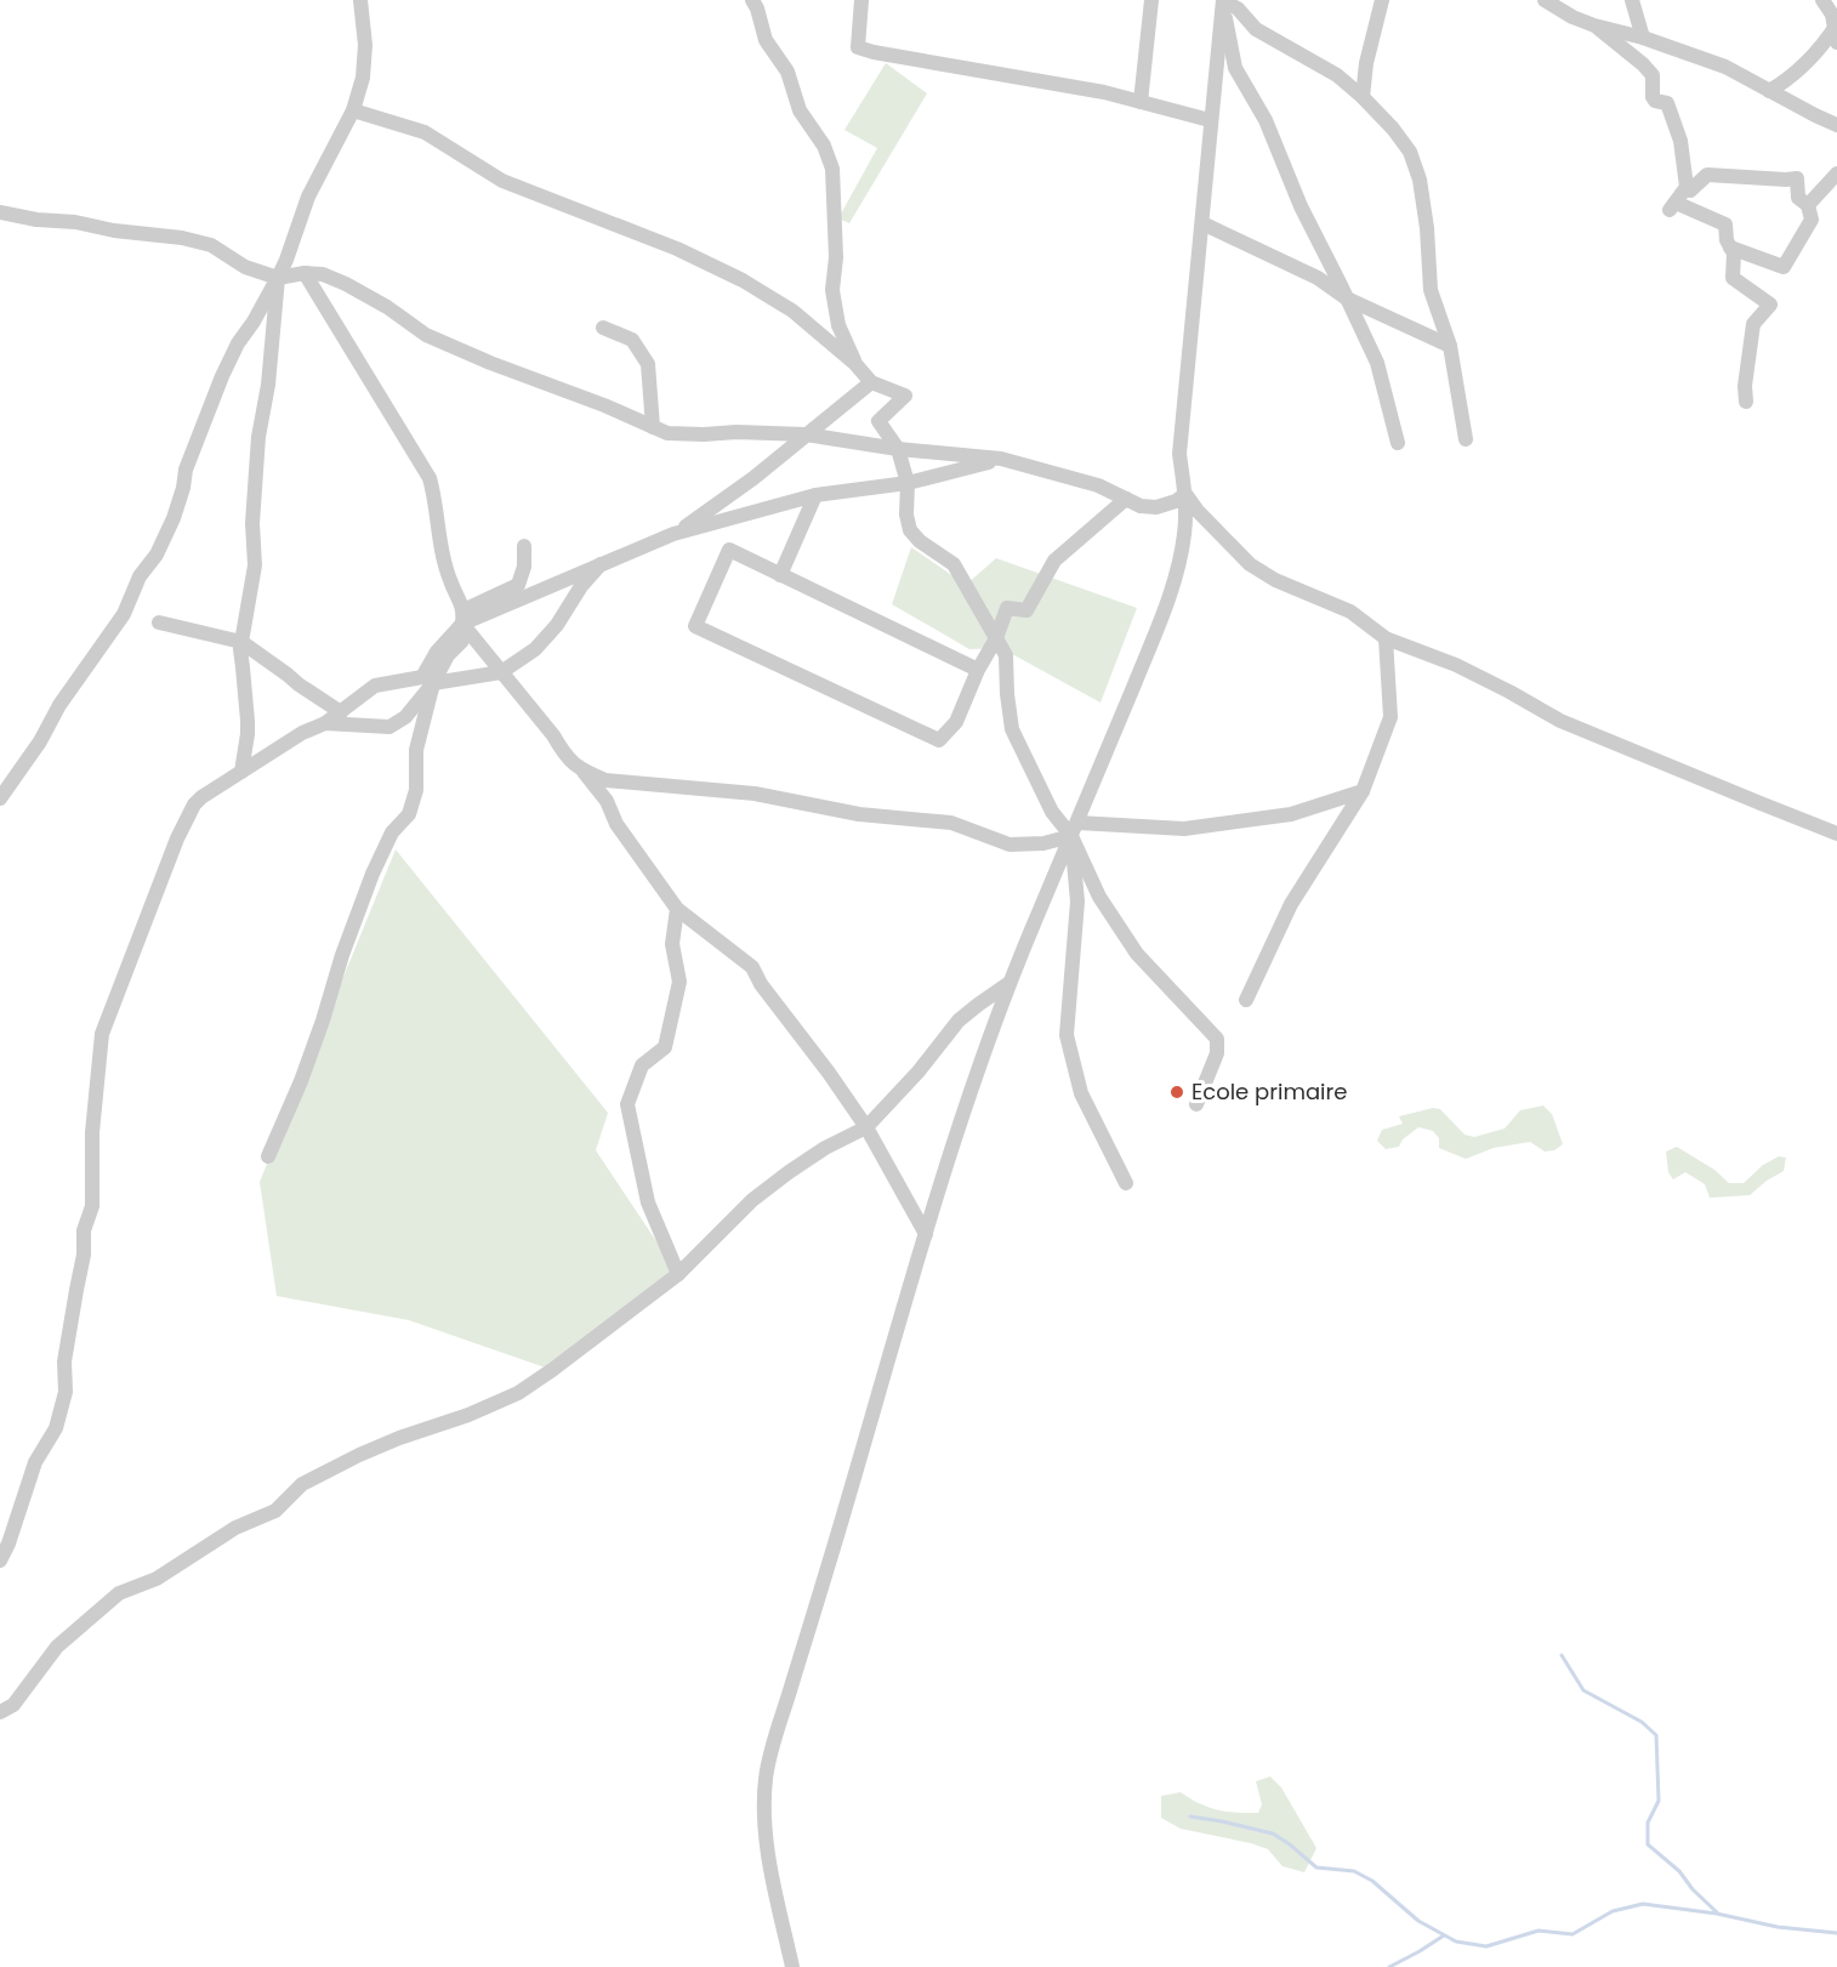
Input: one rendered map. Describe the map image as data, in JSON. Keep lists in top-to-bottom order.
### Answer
{
  "places": ["Ecole primaire"]
}
